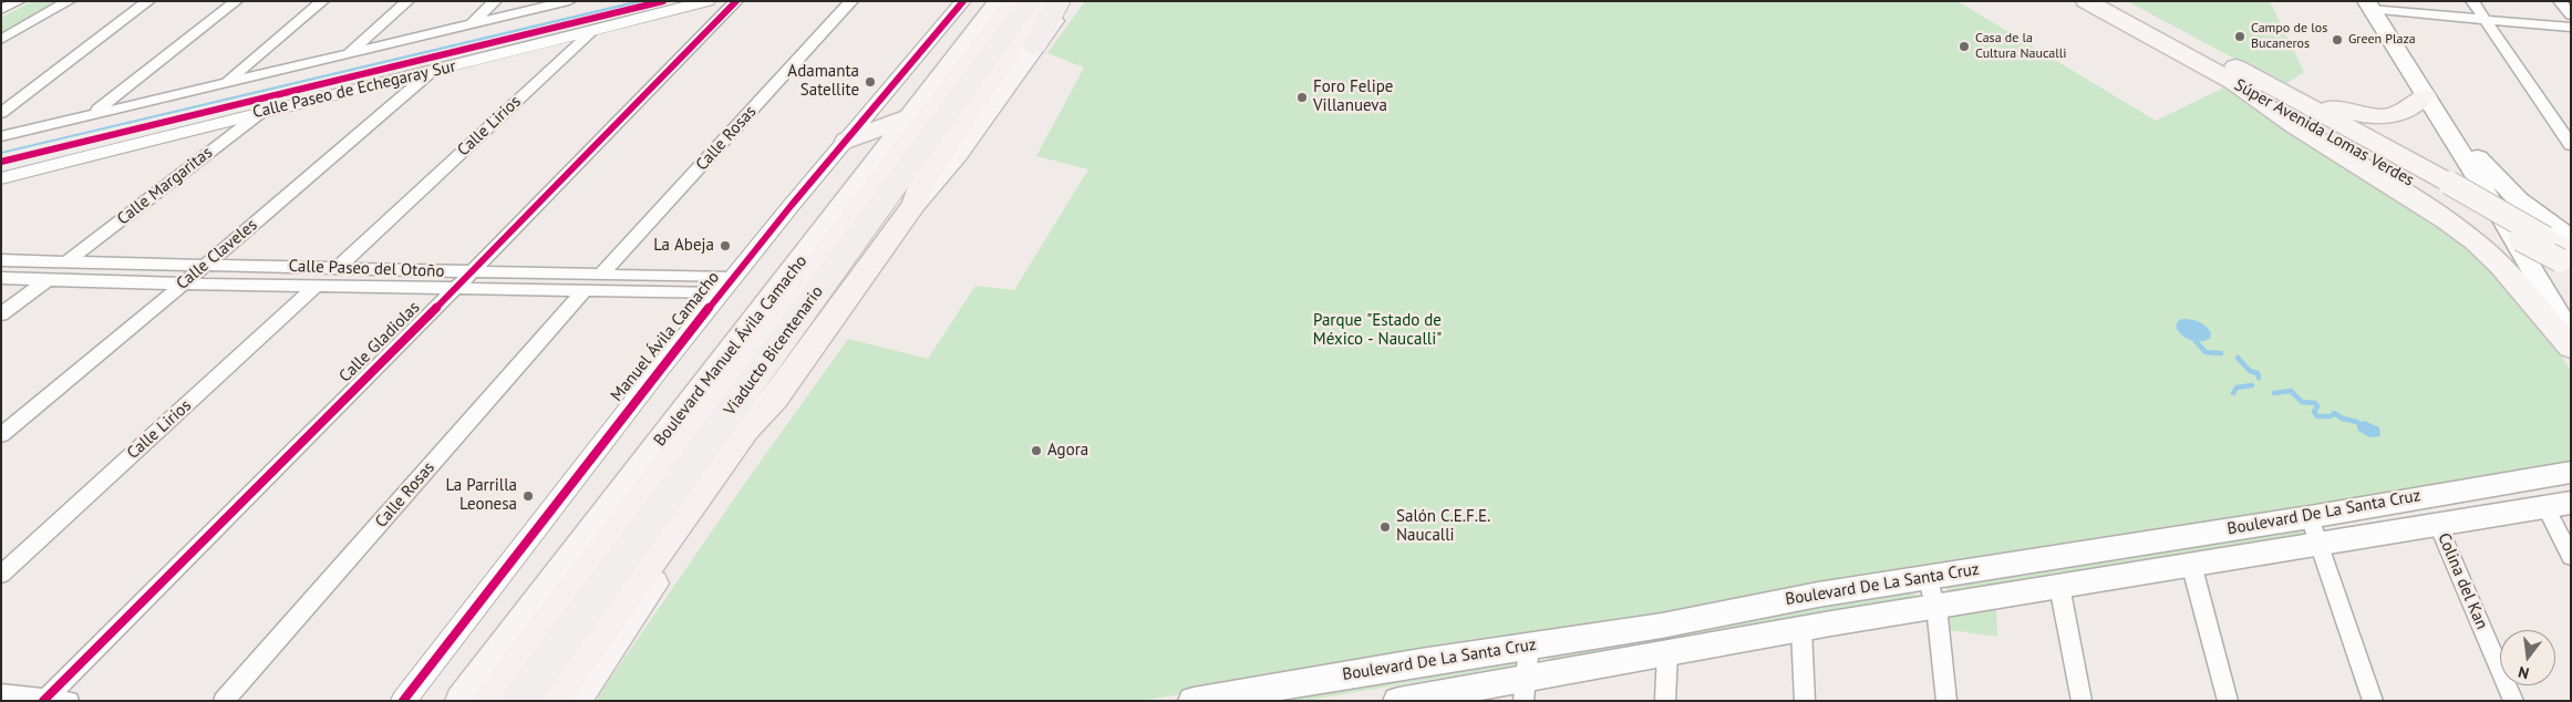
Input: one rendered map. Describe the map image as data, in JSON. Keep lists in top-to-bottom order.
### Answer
{
  "streets": {
    "highway": ["Boulevard Manuel Ávila Camacho", "Viaducto Bicentenario"],
    "main road": ["Súper Avenida Lomas Verdes", "Boulevard De La Santa Cruz"],
    "street": [
      "Calle Paseo de Echegaray Sur",
      "Calle Lirios",
      "Calle Rosas",
      "Calle Margaritas",
      "Calle Claveles",
      "Calle Paseo del Otoño",
      "Manuel Ávila Camacho",
      "Calle Gladiolas",
      "Colina del Kan"
    ]
  },
  "crossings": [
    ["Calle Paseo de Echegaray Sur", "Calle Lirios"],
    ["Calle Paseo de Echegaray Sur", "Calle Margaritas"],
    ["Calle Paseo de Echegaray Sur", "Calle Claveles"],
    ["Calle Lirios", "Calle Paseo del Otoño"],
    ["Calle Rosas", "Calle Paseo del Otoño"],
    ["Calle Margaritas", "Calle Paseo del Otoño"],
    ["Calle Claveles", "Calle Paseo del Otoño"],
    ["Calle Paseo del Otoño", "Manuel Ávila Camacho"],
    ["Calle Paseo del Otoño", "Calle Gladiolas"],
    ["Boulevard De La Santa Cruz", "Colina del Kan"]
  ],
  "parks": ["Parque \"Estado de México - Naucalli\""],
  "places": [
    "Campo de los Bucaneros",
    "Green Plaza",
    "Casa de la Cultura Naucalli",
    "Adamanta Satellite",
    "Foro Felipe Villanueva",
    "La Abeja",
    "Agora",
    "La Parrilla Leonesa",
    "Salón C.E.F.E. Naucalli"
  ],
  "north": "bottom"
}
